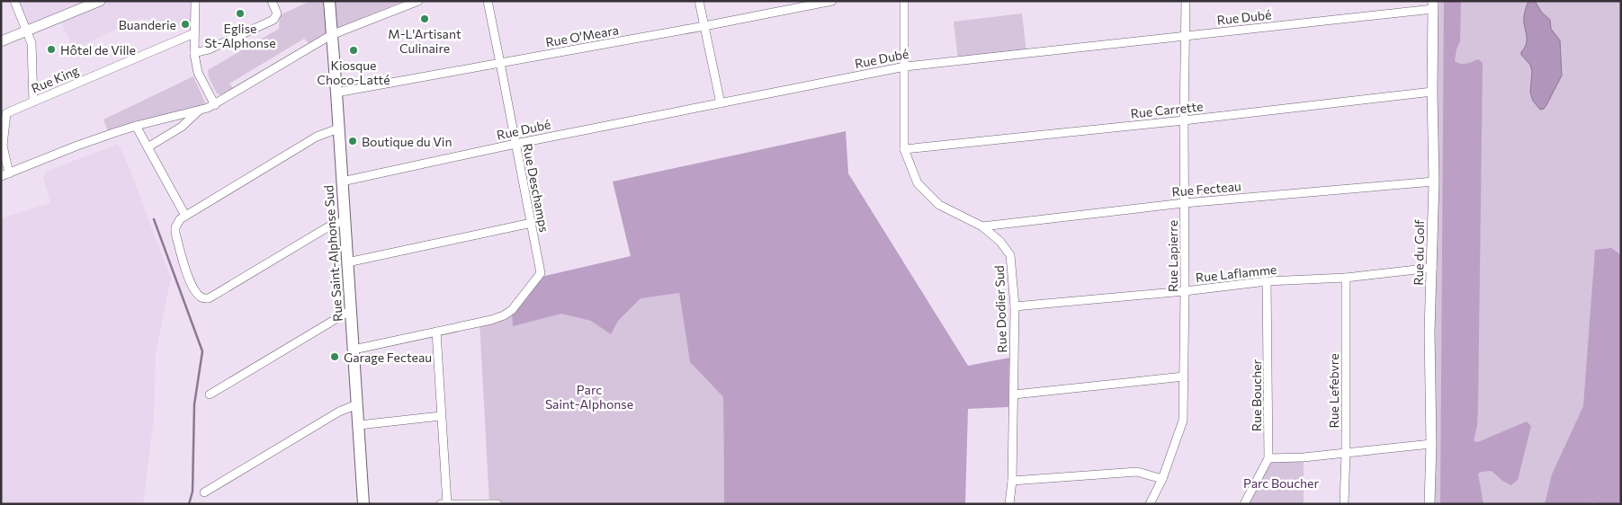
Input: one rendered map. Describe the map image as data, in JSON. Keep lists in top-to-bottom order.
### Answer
{
  "streets": {
    "main road": ["Rue Saint-Alphonse Sud"],
    "street": [
      "Rue Dubé",
      "Rue O'Meara",
      "Rue King",
      "Rue Carrette",
      "Rue Deschamps",
      "Rue Fecteau",
      "Rue du Golf",
      "Rue Lapierre",
      "Rue Laflamme",
      "Rue Dodier Sud",
      "Rue Lefebvre",
      "Rue Boucher"
    ]
  },
  "crossings": [
    ["Rue Dubé", "Rue Deschamps"],
    ["Rue Dubé", "Rue du Golf"],
    ["Rue Dubé", "Rue Saint-Alphonse Sud"],
    ["Rue Dubé", "Rue Lapierre"],
    ["Rue Dubé", "Rue Dodier Sud"],
    ["Rue O'Meara", "Rue Deschamps"],
    ["Rue O'Meara", "Rue Saint-Alphonse Sud"],
    ["Rue Carrette", "Rue du Golf"],
    ["Rue Carrette", "Rue Lapierre"],
    ["Rue Carrette", "Rue Dodier Sud"],
    ["Rue Fecteau", "Rue du Golf"],
    ["Rue Fecteau", "Rue Lapierre"],
    ["Rue Fecteau", "Rue Dodier Sud"],
    ["Rue du Golf", "Rue Laflamme"],
    ["Rue Lapierre", "Rue Laflamme"],
    ["Rue Laflamme", "Rue Dodier Sud"],
    ["Rue Laflamme", "Rue Lefebvre"],
    ["Rue Laflamme", "Rue Boucher"]
  ],
  "parks": ["Parc Saint-Alphonse", "Parc Boucher"],
  "places": [
    "Eglise St-Alphonse",
    "M-L'Artisant Culinaire",
    "Buanderie",
    "Hôtel de Ville",
    "Kiosque Choco-Latté",
    "Boutique du Vin",
    "Garage Fecteau"
  ]
}
